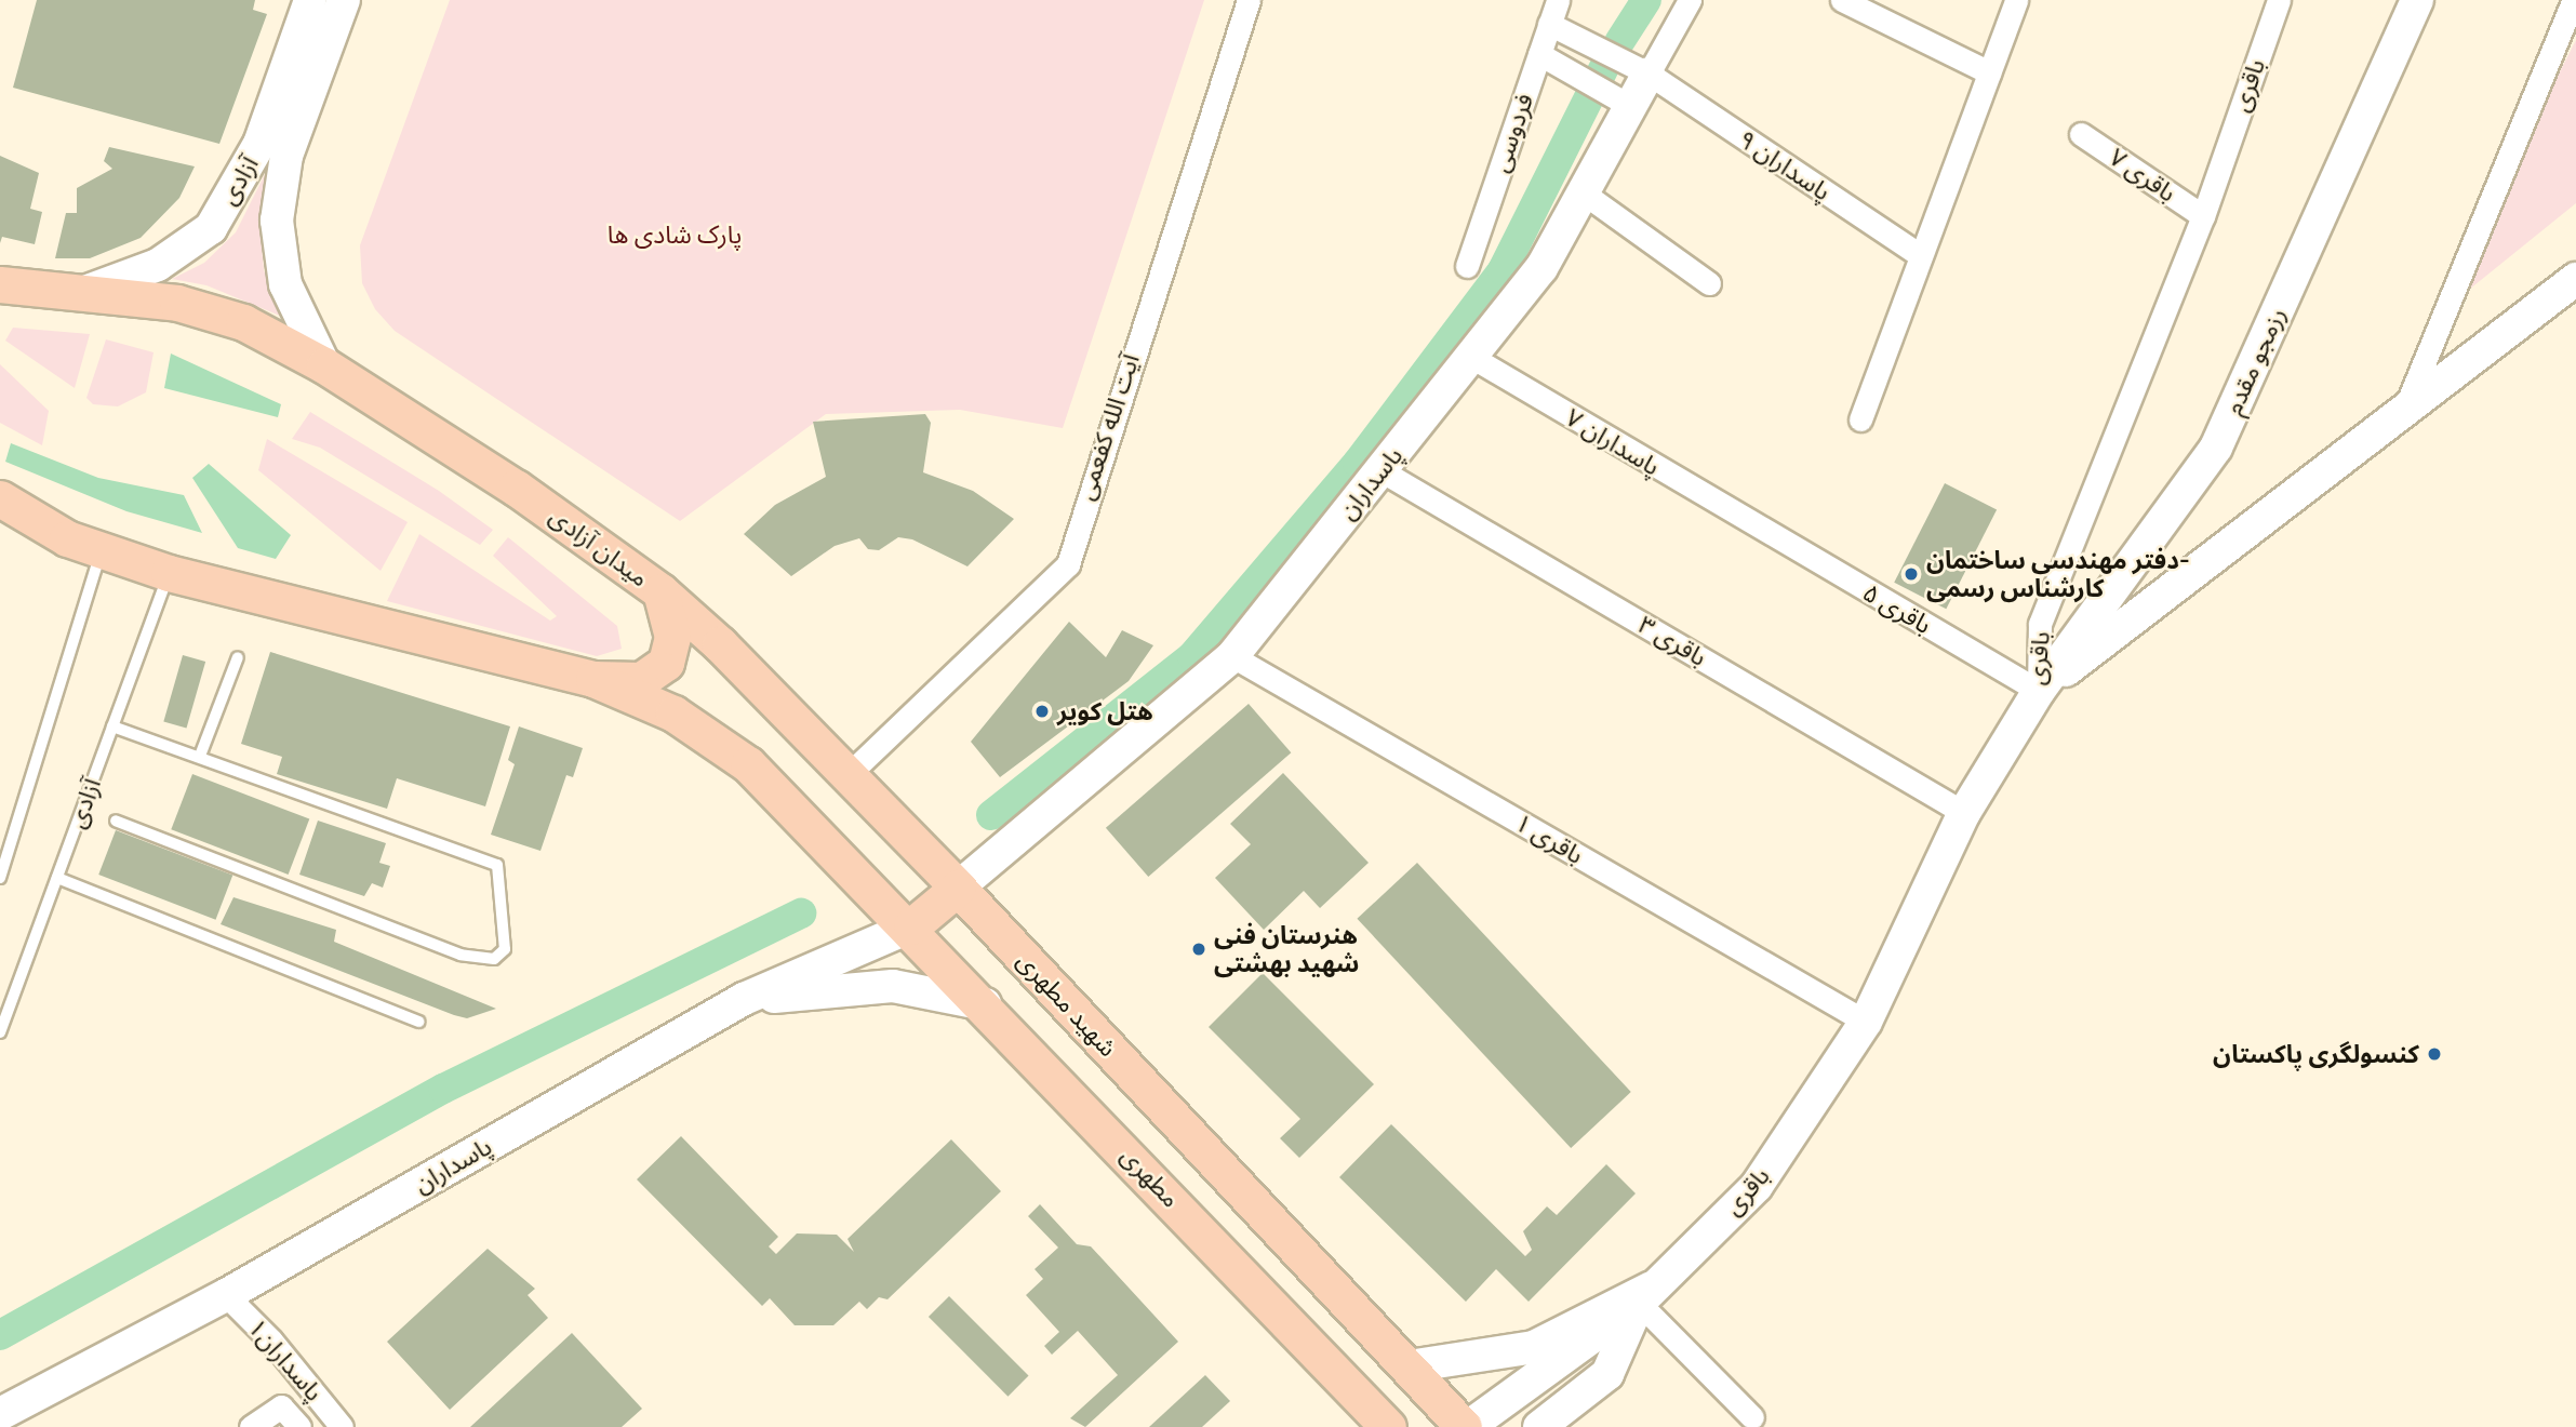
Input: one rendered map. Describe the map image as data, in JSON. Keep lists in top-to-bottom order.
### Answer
{
  "streets": {
    "main road": ["میدان آزادی", "شهید مطهری", "مطهری"],
    "street": [
      "باقری",
      "فردوسی",
      "پاسداران ۹",
      "باقری ۷",
      "آزادی",
      "رزمجو مقدم",
      "آیت الله کفعمی",
      "پاسداران ۷",
      "پاسداران",
      "باقری ۵",
      "باقری ۳",
      "باقری ۱",
      "پاسداران۱"
    ]
  },
  "crossings": [
    ["باقری", "باقری ۷"],
    ["باقری", "رزمجو مقدم"],
    ["باقری", "باقری ۵"],
    ["باقری", "باقری ۳"],
    ["باقری", "باقری ۱"],
    ["باقری", "شهید مطهری"],
    ["فردوسی", "پاسداران ۹"],
    ["پاسداران ۹", "پاسداران"],
    ["آزادی", "میدان آزادی"],
    ["رزمجو مقدم", "باقری ۵"],
    ["آیت الله کفعمی", "شهید مطهری"],
    ["پاسداران ۷", "پاسداران"],
    ["پاسداران ۷", "باقری ۵"],
    ["پاسداران", "باقری ۳"],
    ["پاسداران", "باقری ۱"],
    ["پاسداران", "شهید مطهری"],
    ["پاسداران", "مطهری"],
    ["پاسداران", "پاسداران۱"],
    ["میدان آزادی", "شهید مطهری"]
  ],
  "parks": ["پارک شادی ها"],
  "places": [
    "دفتر مهندسی ساختمان- کارشناس رسمی",
    "هتل کویر",
    "هنرستان فنی شهید بهشتی",
    "کنسولگری پاکستان"
  ]
}
